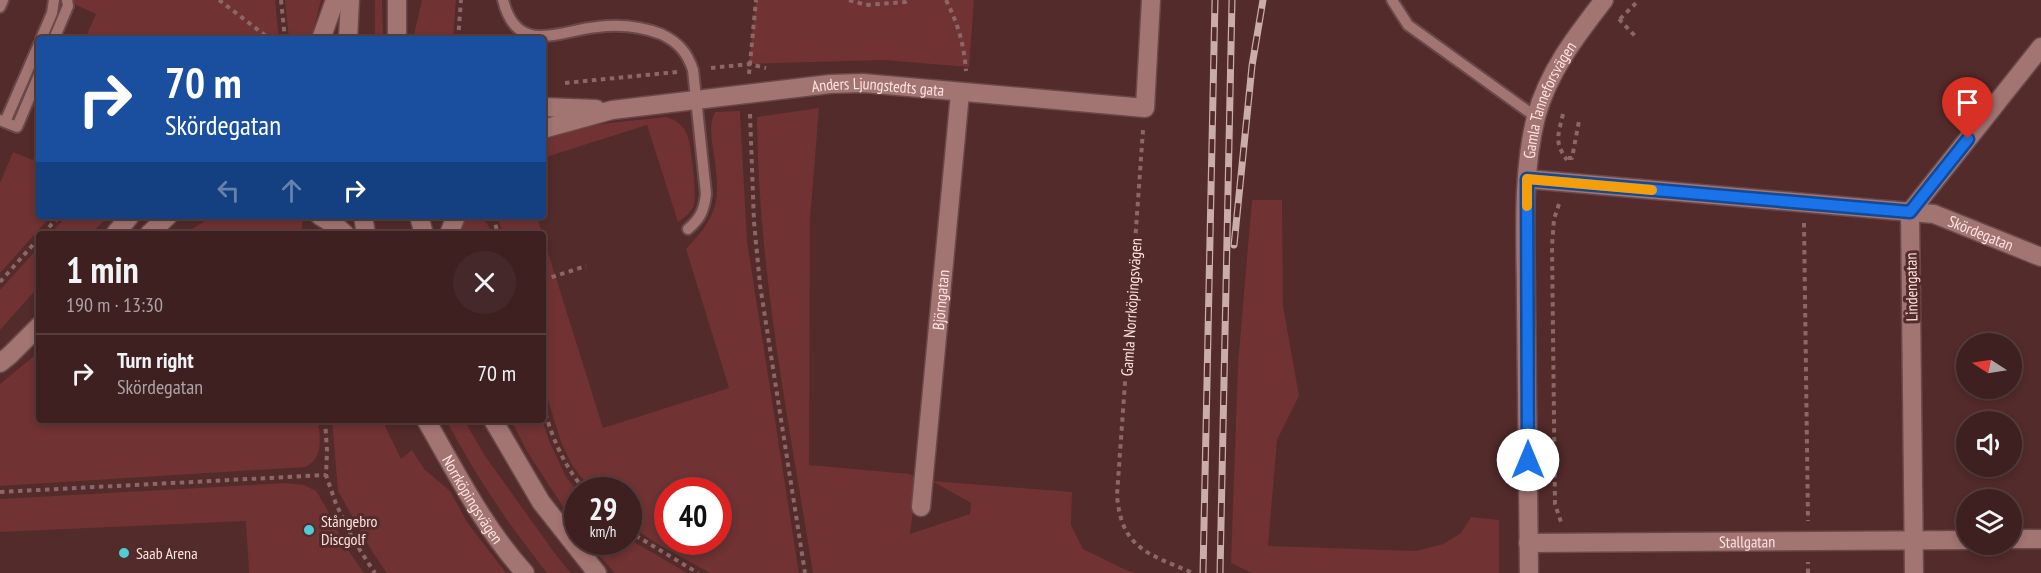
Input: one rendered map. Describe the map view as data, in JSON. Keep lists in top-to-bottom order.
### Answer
{
  "streets": {
    "street": [
      "Anders Ljungstedts gata",
      "Gamla Tanneforsvägen",
      "Skördegatan",
      "Lindengatan",
      "Björngatan",
      "Norrköpingsvägen",
      "Stallgatan"
    ],
    "path": ["Gamla Norrköpingsvägen"]
  },
  "crossings": [
    ["Anders Ljungstedts gata", "Björngatan"],
    ["Anders Ljungstedts gata", "Gamla Norrköpingsvägen"],
    ["Gamla Tanneforsvägen", "Skördegatan"],
    ["Gamla Tanneforsvägen", "Stallgatan"],
    ["Skördegatan", "Lindengatan"],
    ["Lindengatan", "Stallgatan"]
  ],
  "places": ["Stångebro Discgolf", "Saab Arena"],
  "north": "left",
  "page": {
    "turn": ["70 m", "Skördegatan"],
    "heading": ["1 min", "190 m · 13:30"],
    "list": [
      {
        "name": "Turn right",
        "note": "Skördegatan",
        "value": "70 m"
      }
    ],
    "speed": "29 km/h",
    "limit": "40"
  }
}
